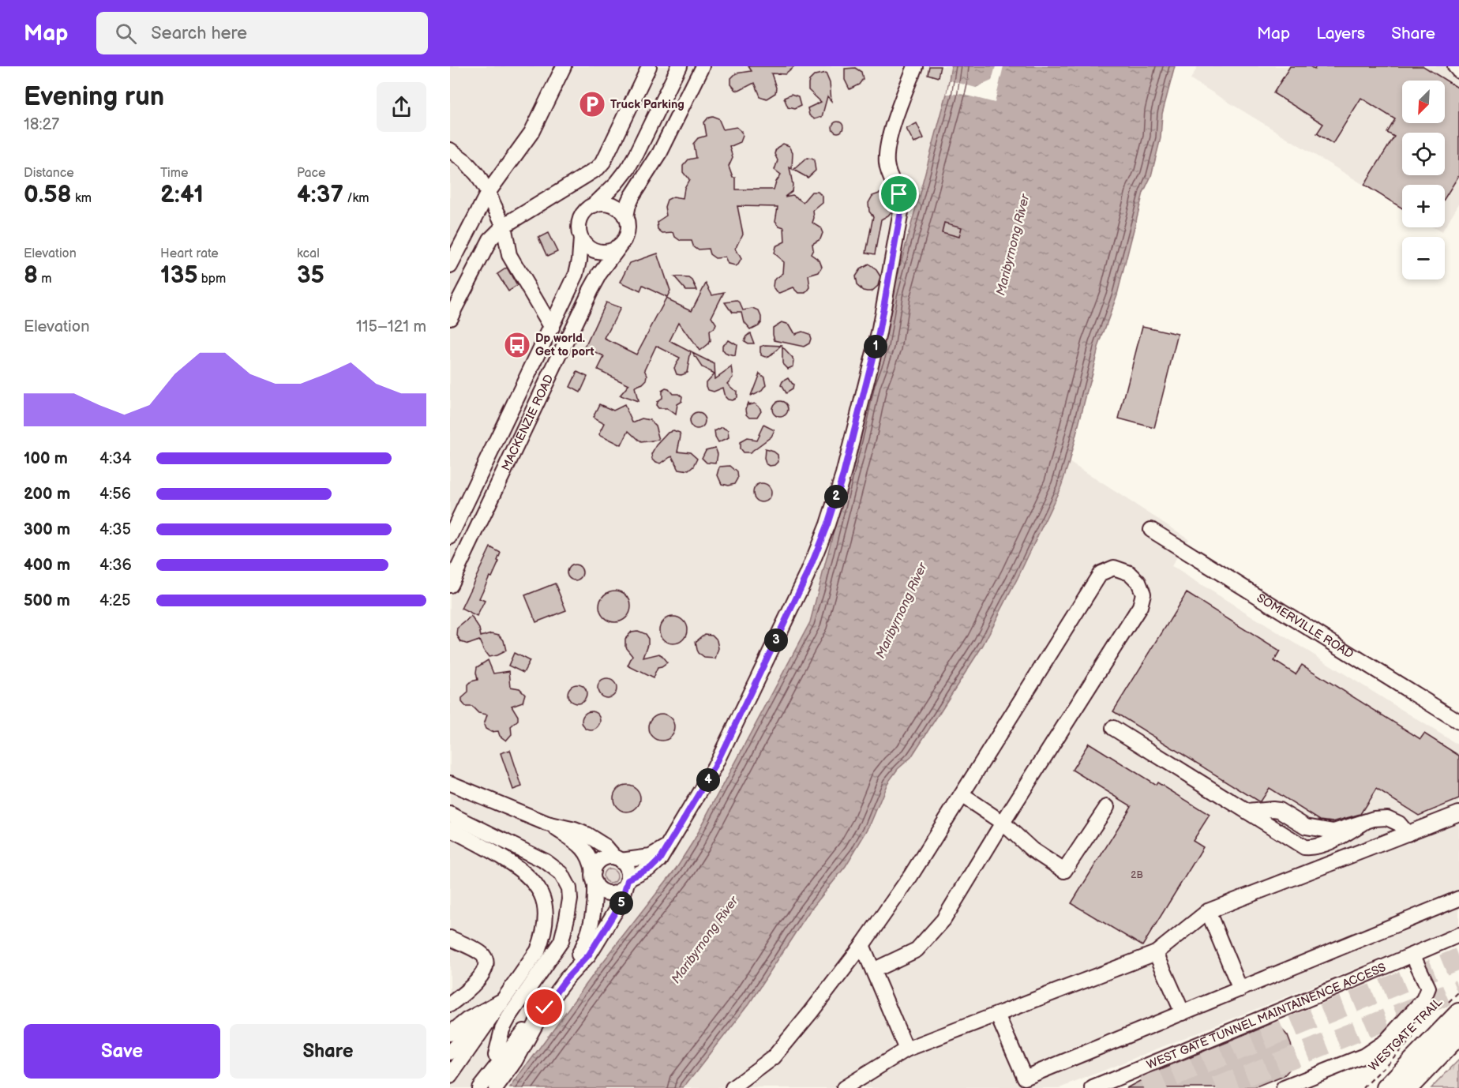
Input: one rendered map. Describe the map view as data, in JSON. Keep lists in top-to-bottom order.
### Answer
{
  "streets": {
    "street": ["MACKENZIE ROAD", "SOMERVILLE ROAD", "WEST GATE TUNNEL MAINTAINENCE ACCESS"],
    "path": ["WESTGATE TRAIL"]
  },
  "water": ["Maribyrnong River"],
  "places": {
    "parking": ["Truck Parking"],
    "bus stop": ["Dp world. Get to port"]
  },
  "house_numbers": ["2B"],
  "north": "bottom left",
  "page": {
    "header": "Map",
    "search": "Search here",
    "nav": ["Map", "Layers", "Share"],
    "heading": ["Evening run", "18:27"],
    "map_buttons": ["+", "−"],
    "stats": [
      ["Distance", "0.58 km"],
      ["Time", "2:41"],
      ["Pace", "4:37 /km"],
      ["Elevation", "8 m"],
      ["Heart rate", "135 bpm"],
      ["kcal", "35"]
    ],
    "chart": ["Elevation", "115–121 m"],
    "pins": [
      "1",
      "2",
      "3",
      "4",
      "5"
    ],
    "list": [
      {
        "name": "100 m",
        "note": "4:34"
      },
      {
        "name": "200 m",
        "note": "4:56"
      },
      {
        "name": "300 m",
        "note": "4:35"
      },
      {
        "name": "400 m",
        "note": "4:36"
      },
      {
        "name": "500 m",
        "note": "4:25"
      }
    ],
    "buttons": ["Save", "Share"]
  }
}
